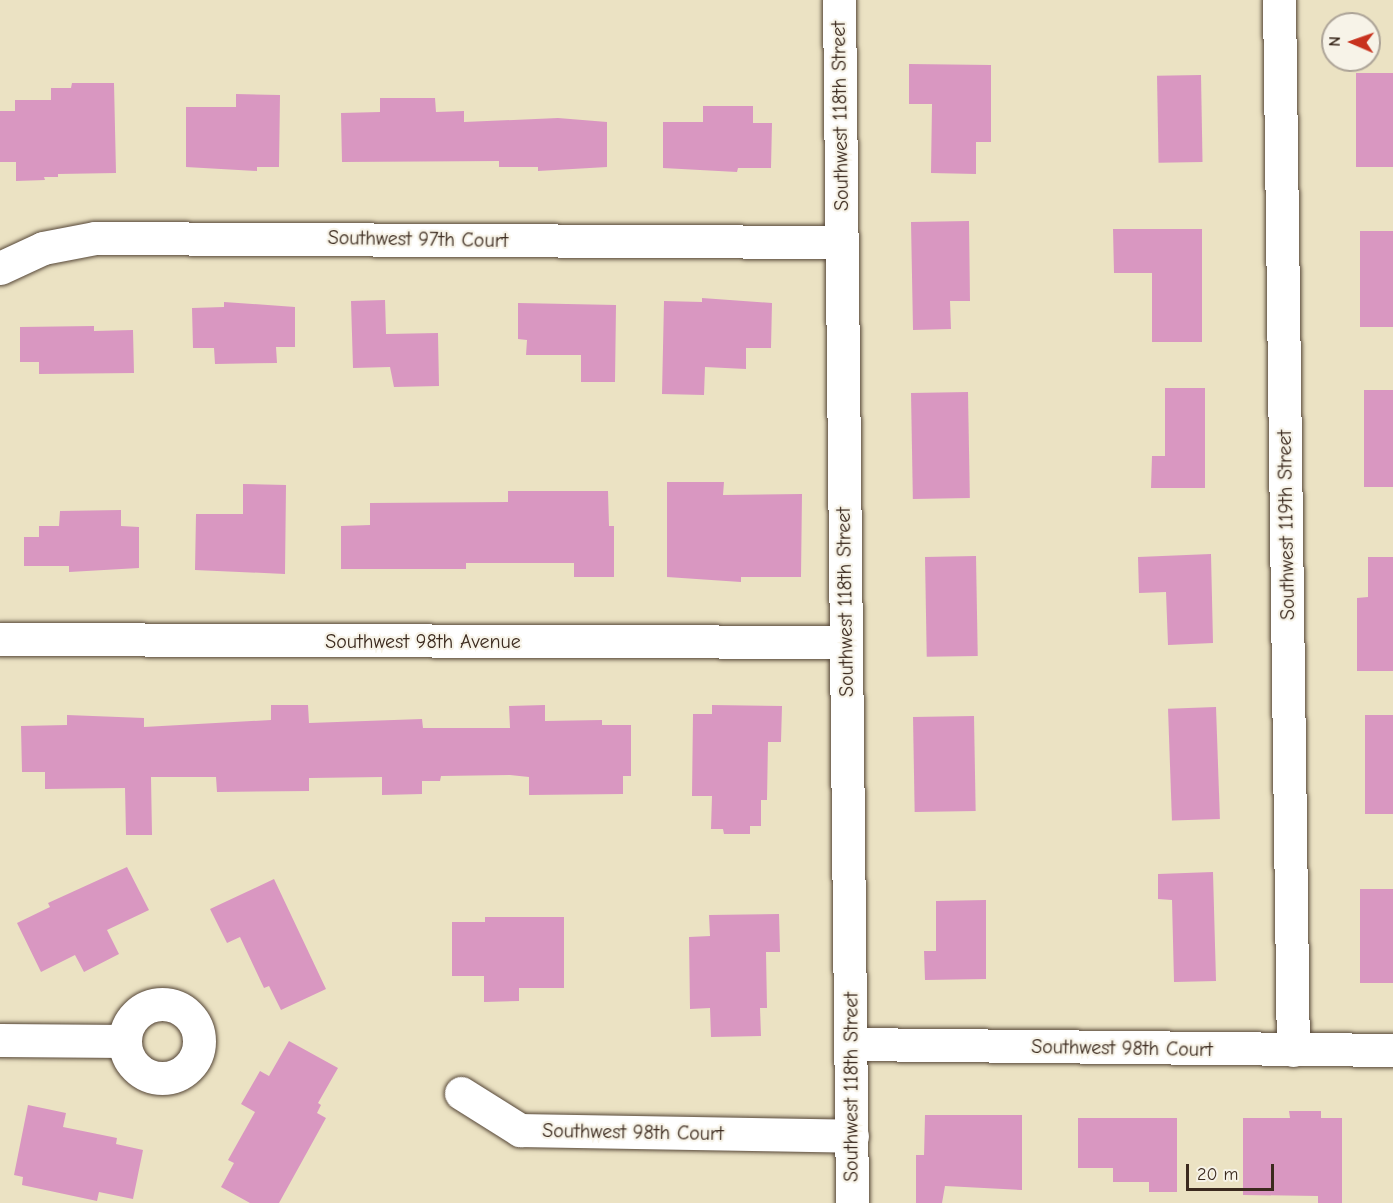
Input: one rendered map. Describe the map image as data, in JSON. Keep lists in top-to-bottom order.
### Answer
{
  "streets": {
    "street": [
      "Southwest 118th Street",
      "Southwest 97th Court",
      "Southwest 119th Street",
      "Southwest 98th Avenue",
      "Southwest 98th Court"
    ]
  },
  "crossings": [
    ["Southwest 118th Street", "Southwest 97th Court"],
    ["Southwest 118th Street", "Southwest 98th Avenue"],
    ["Southwest 118th Street", "Southwest 98th Court"],
    ["Southwest 119th Street", "Southwest 98th Court"]
  ],
  "scale_bar": "20 m",
  "north": "left"
}
